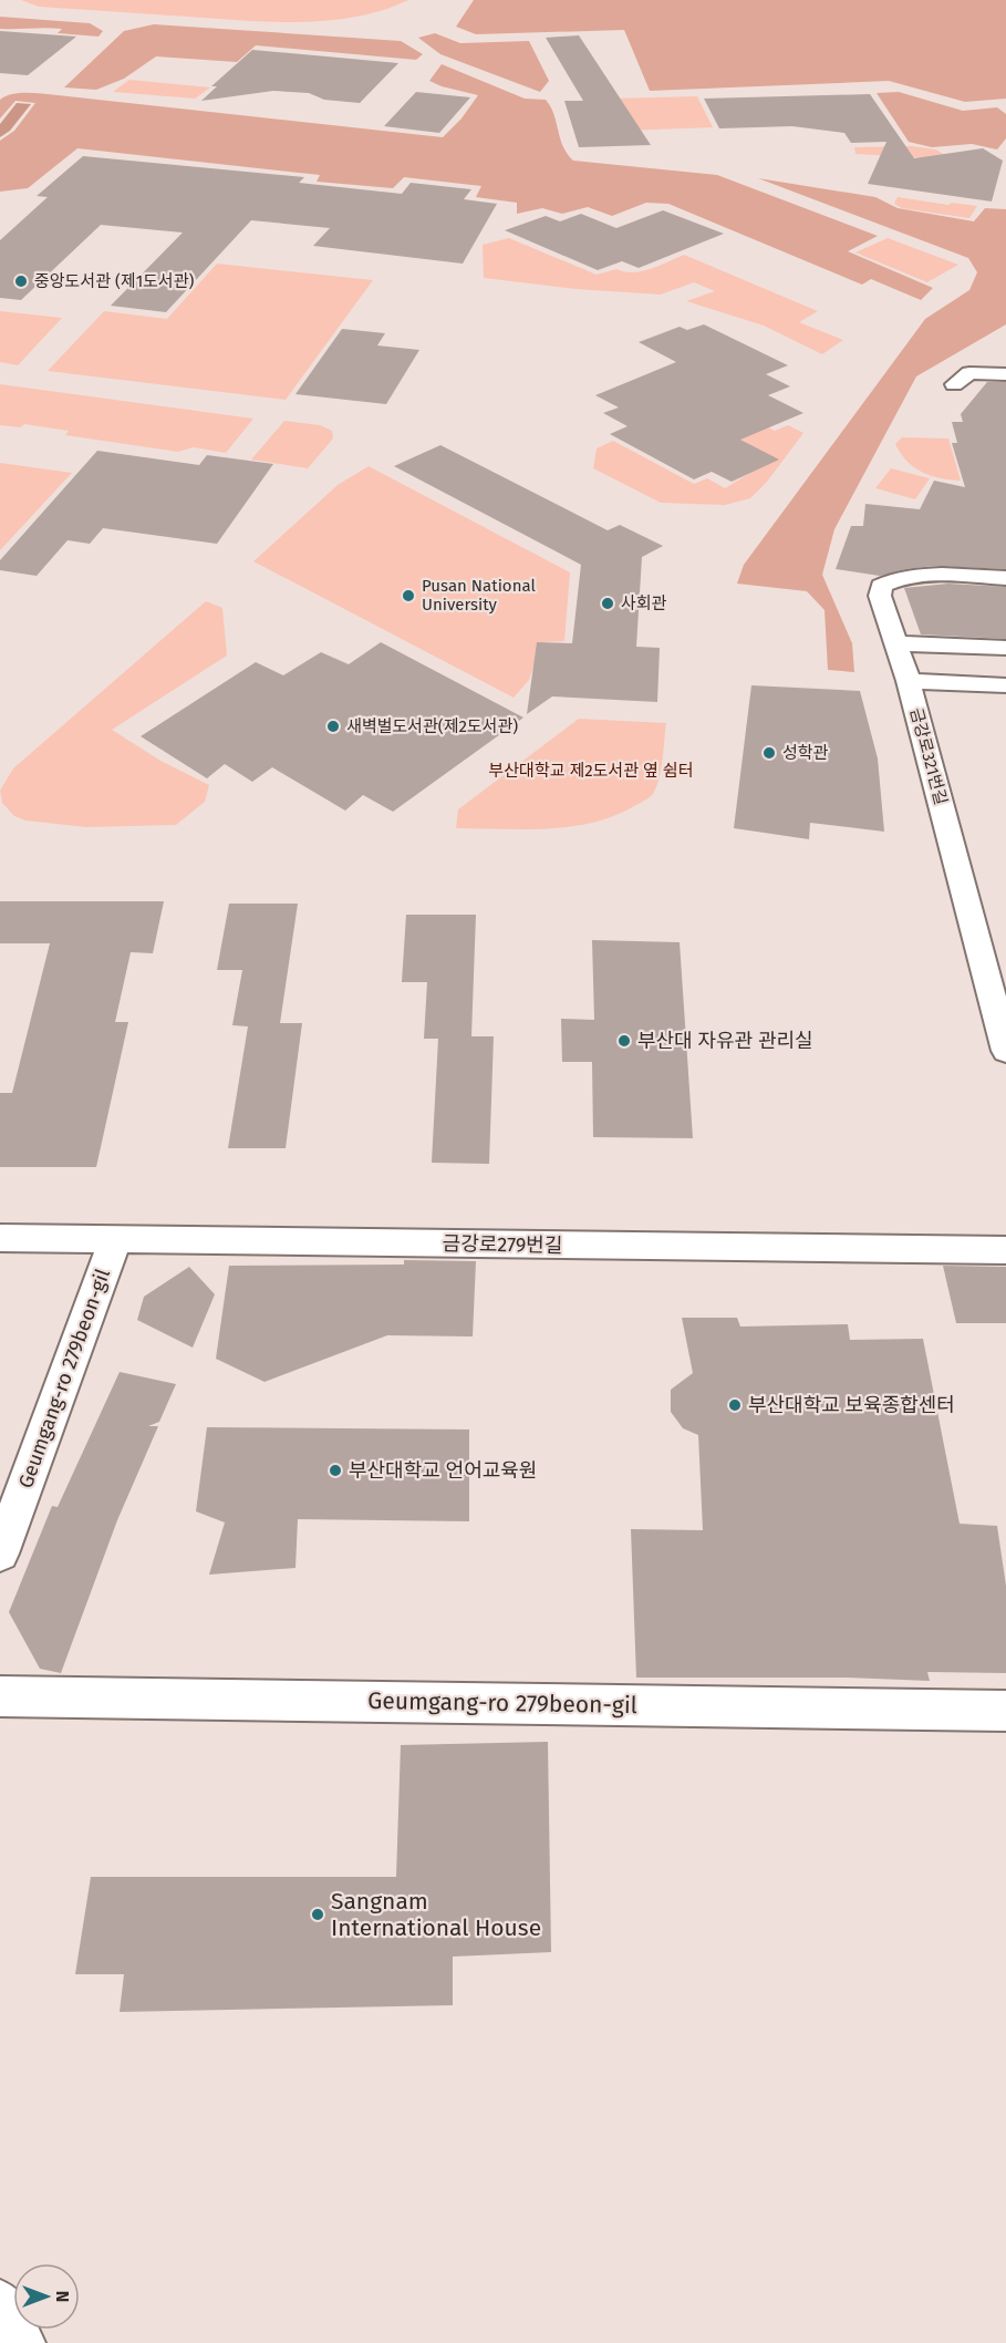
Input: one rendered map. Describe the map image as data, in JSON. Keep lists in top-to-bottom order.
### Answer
{
  "streets": {
    "street": ["금강로321번길", "금강로279번길", "Geumgang-ro 279beon-gil"]
  },
  "crossings": [
    ["금강로279번길", "Geumgang-ro 279beon-gil"]
  ],
  "parks": ["부산대학교 제2도서관 옆 쉼터"],
  "places": [
    "중앙도서관 (제1도서관)",
    "Pusan National University",
    "사회관",
    "새벽벌도서관(제2도서관)",
    "성학관",
    "부산대 자유관 관리실",
    "부산대학교 보육종합센터",
    "부산대학교 언어교육원",
    "Sangnam International House"
  ],
  "north": "right"
}
